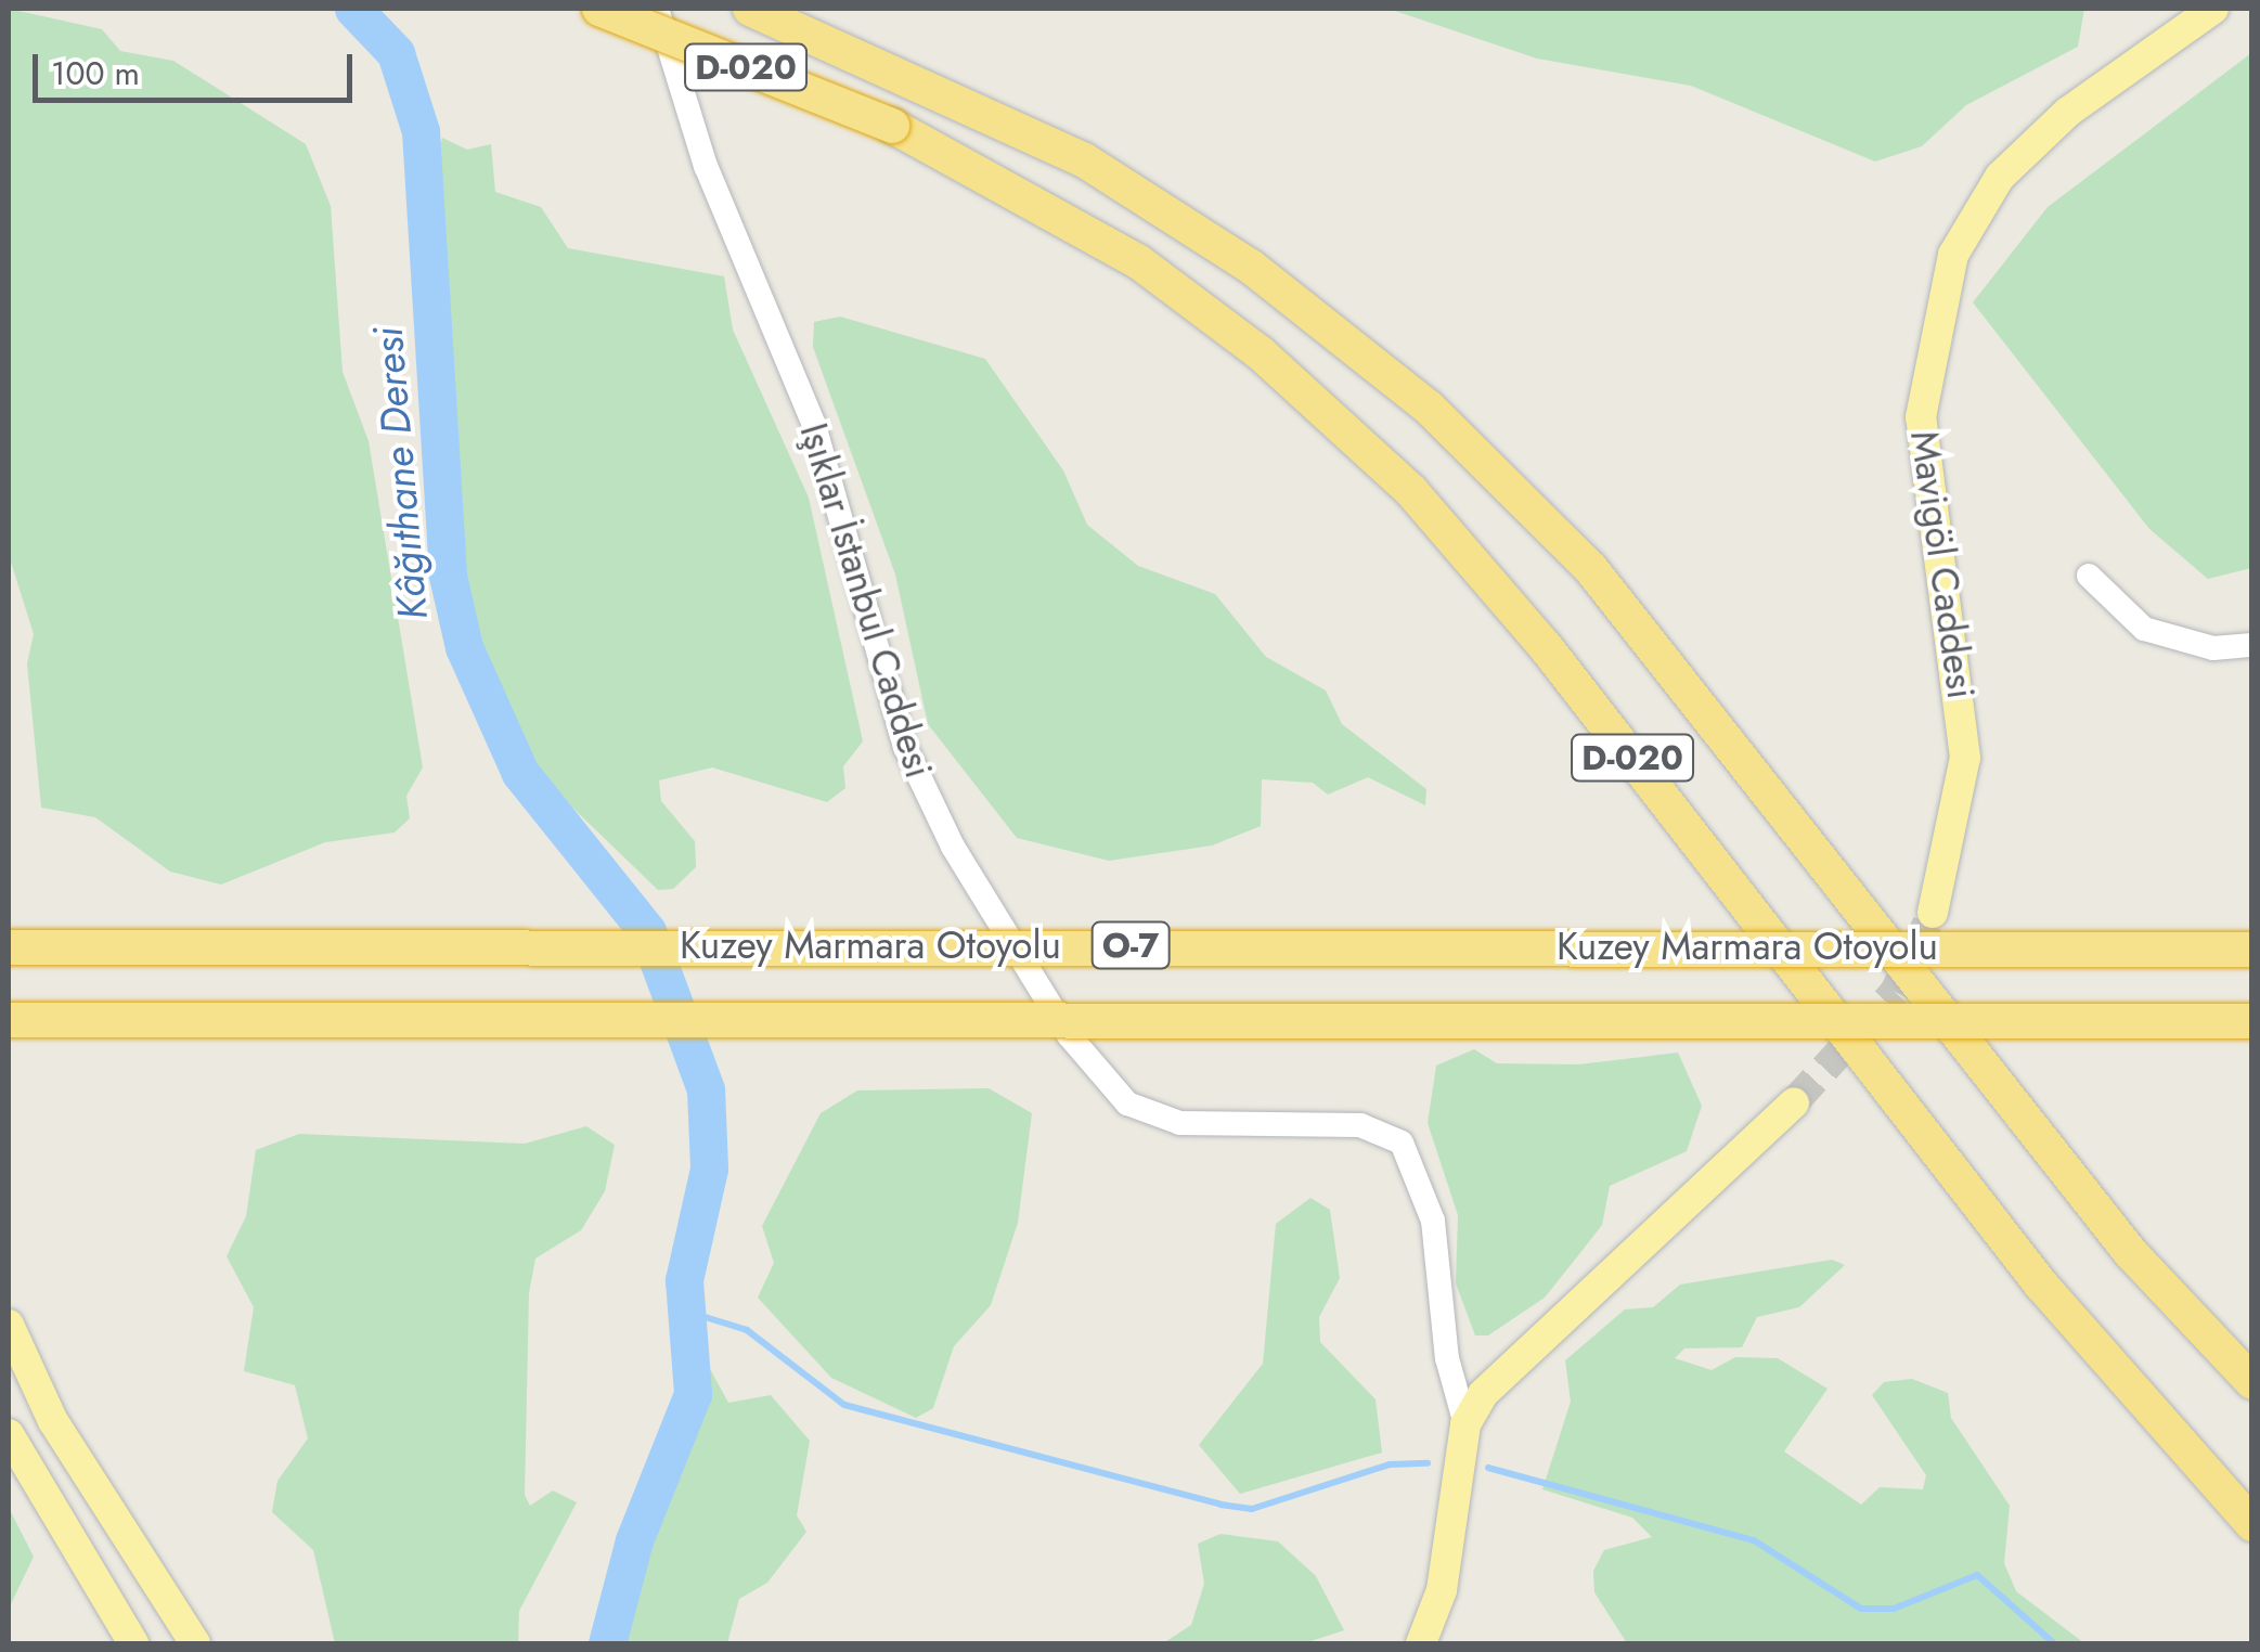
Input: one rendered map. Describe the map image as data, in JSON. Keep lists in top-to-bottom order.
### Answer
{
  "streets": {
    "highway": ["D-020", "Kuzey Marmara Otoyolu", "O-7"],
    "main road": ["Mavigöl Caddesi"],
    "street": ["Işıklar İstanbul Caddesi"]
  },
  "water": ["Kâğıthane Deresi"],
  "scale_bar": "100 m"
}
